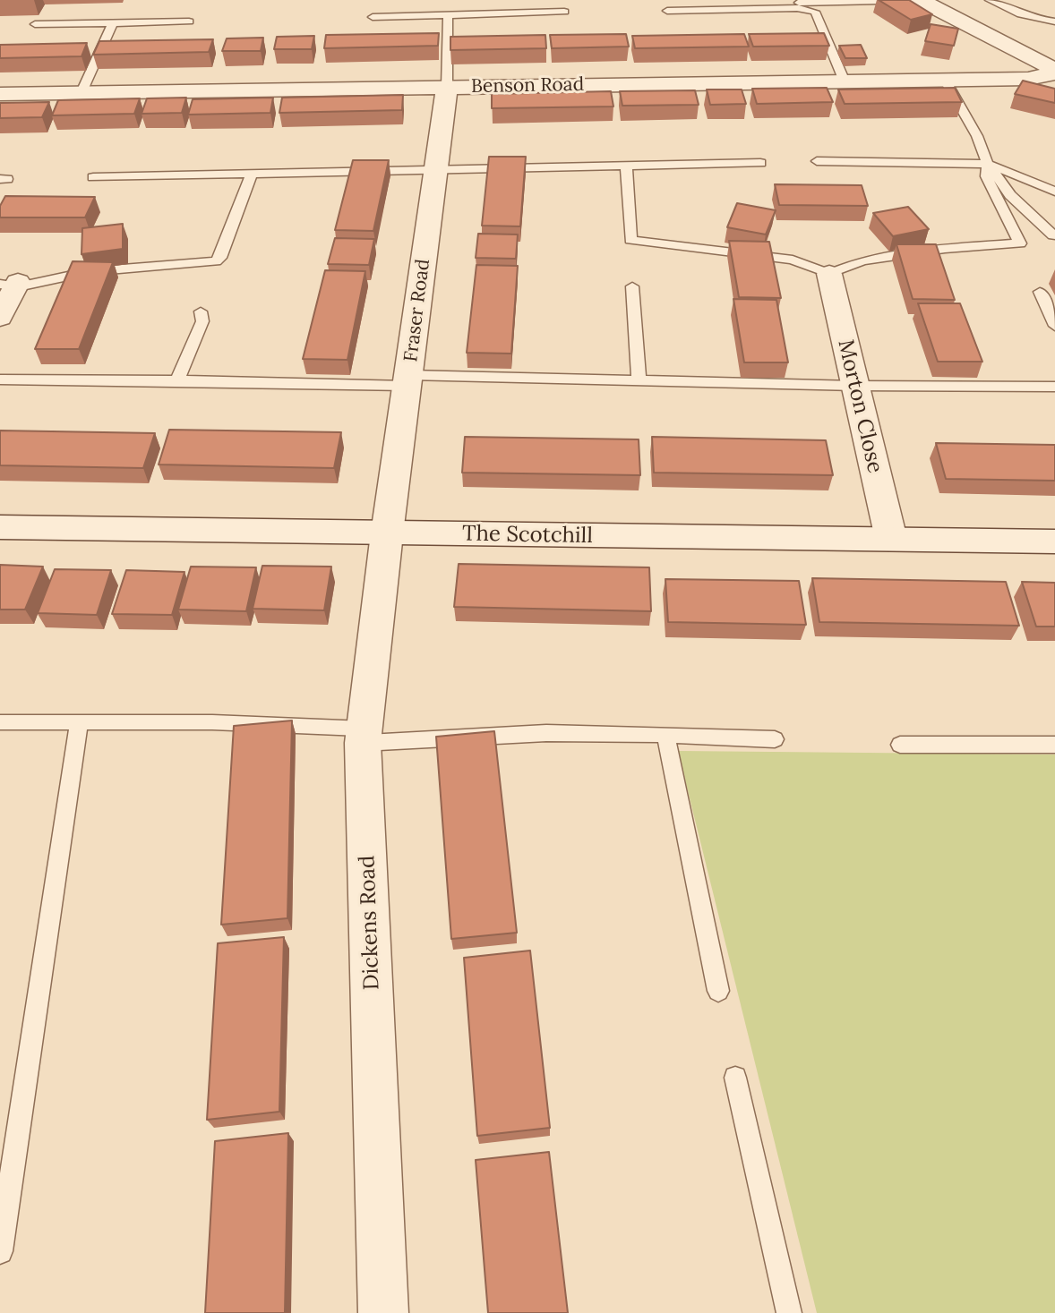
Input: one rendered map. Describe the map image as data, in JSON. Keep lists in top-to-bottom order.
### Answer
{
  "streets": {
    "street": [
      "Benson Road",
      "Fraser Road",
      "Morton Close",
      "The Scotchill",
      "Dickens Road"
    ]
  },
  "crossings": [
    ["Benson Road", "Fraser Road"],
    ["Fraser Road", "The Scotchill"],
    ["Fraser Road", "Dickens Road"],
    ["Morton Close", "The Scotchill"],
    ["The Scotchill", "Dickens Road"]
  ]
}
